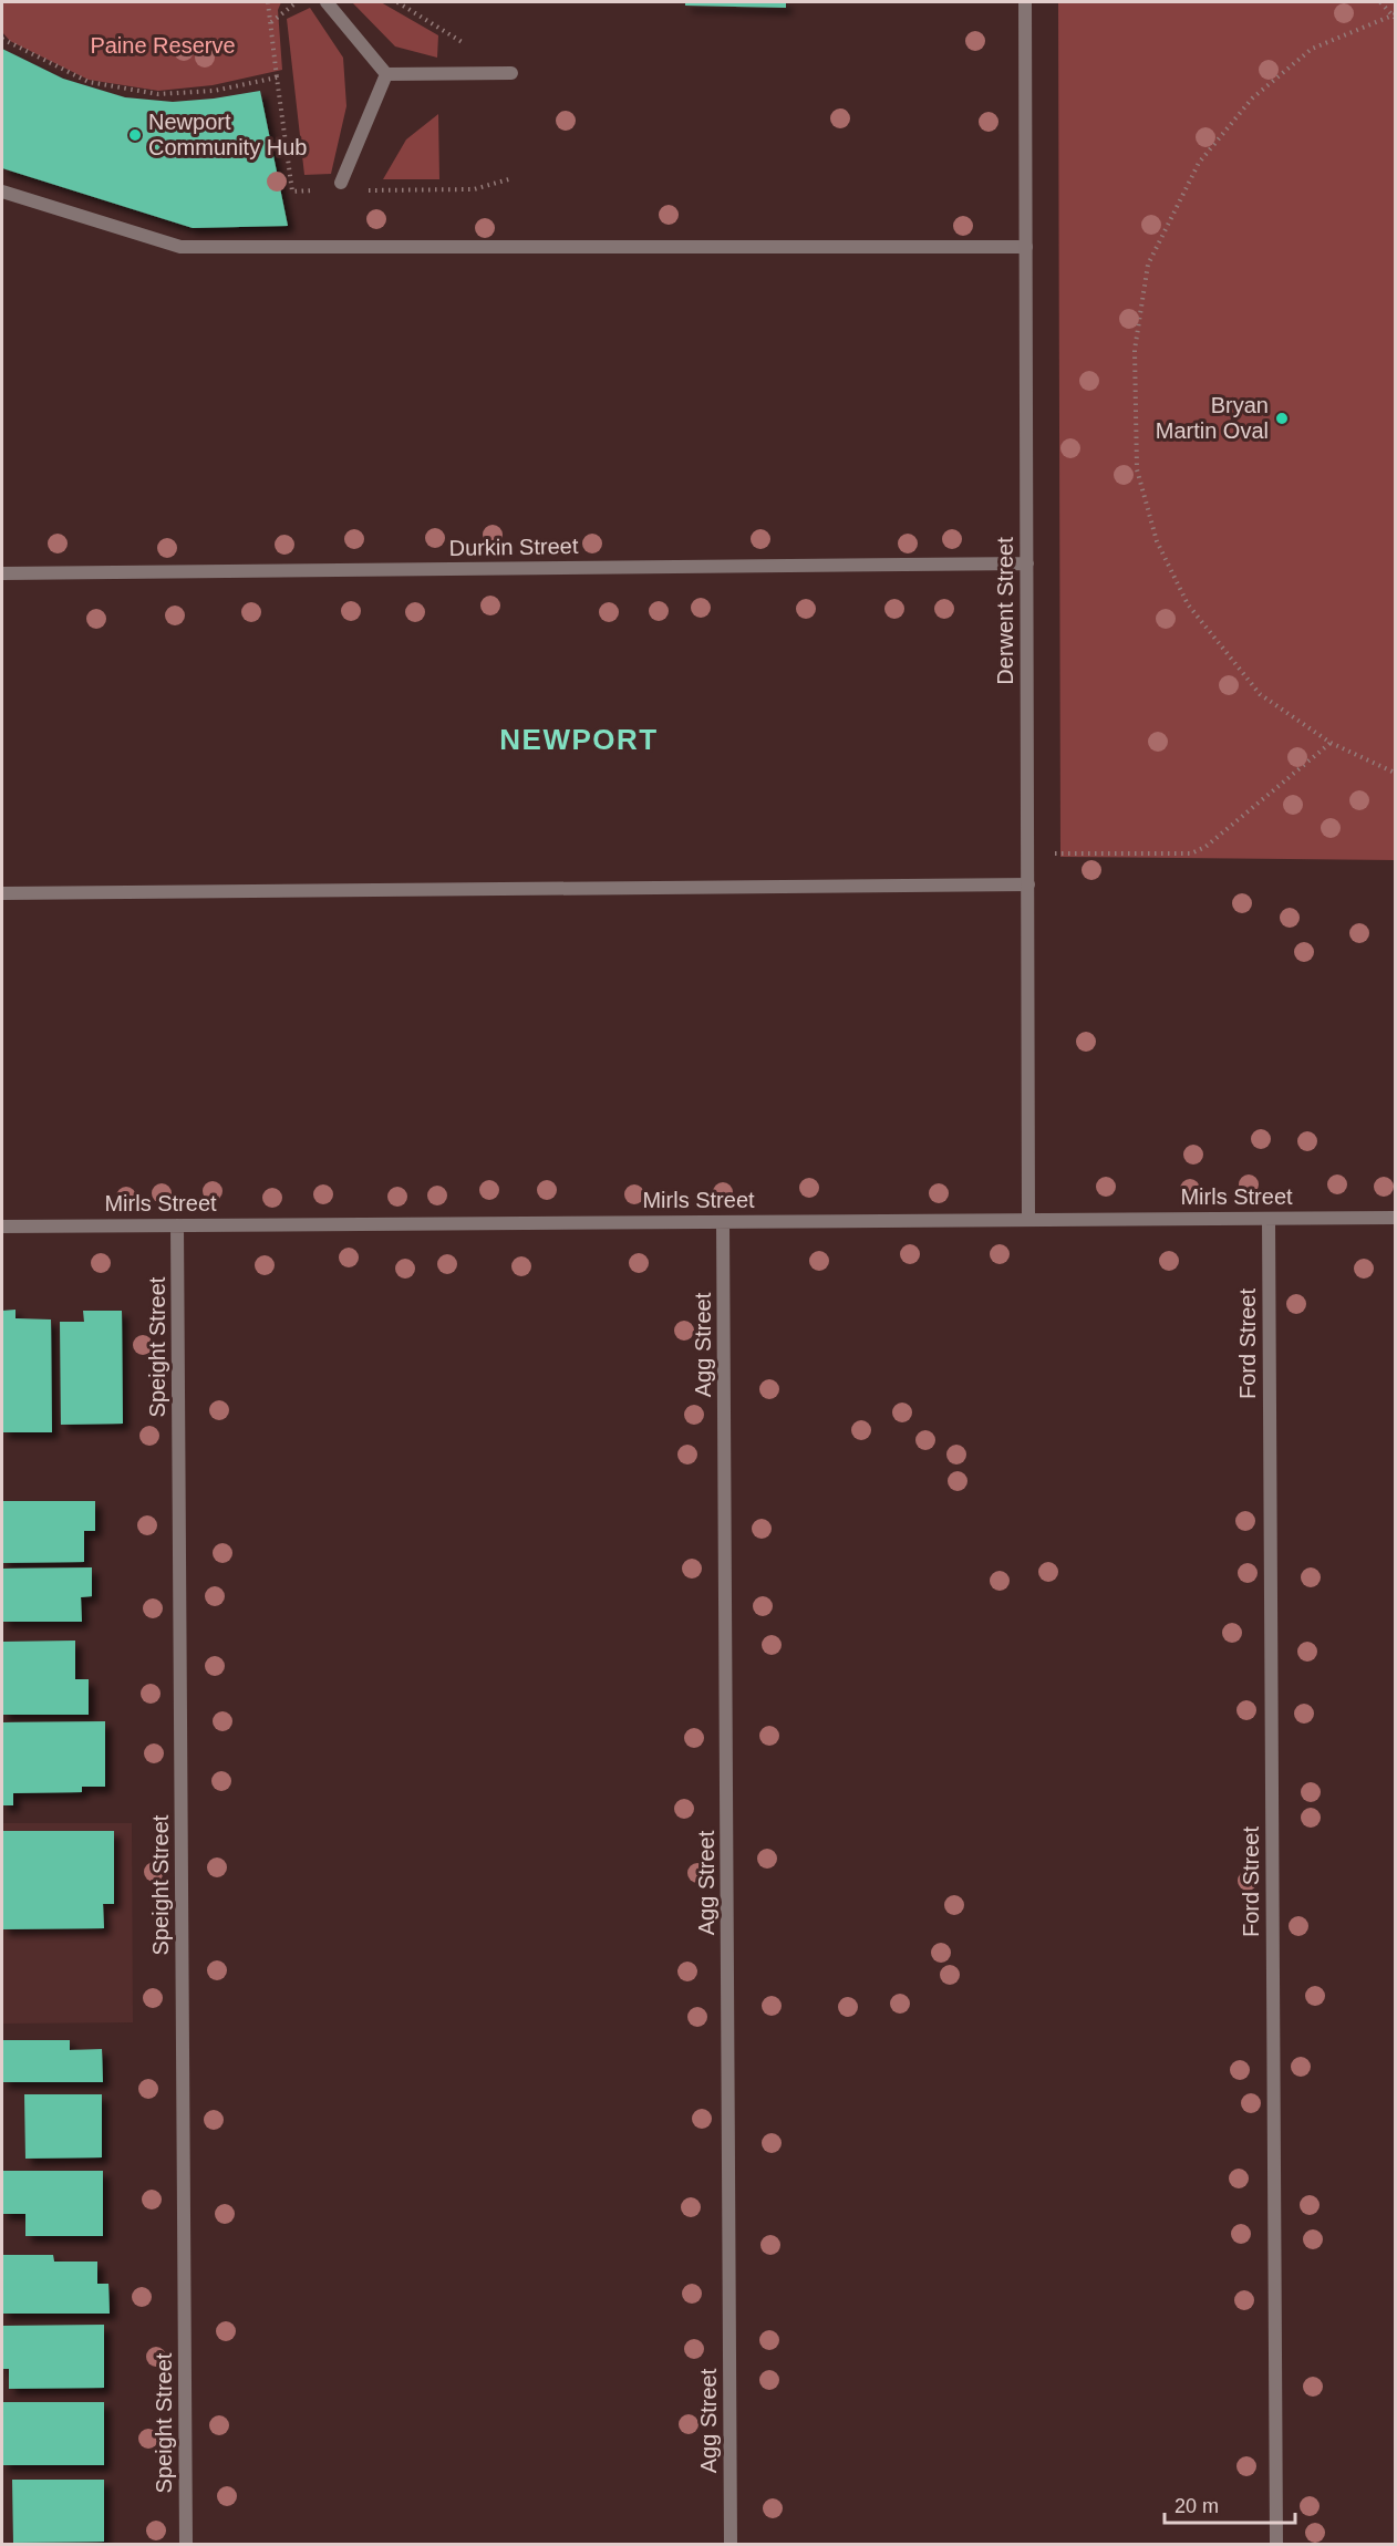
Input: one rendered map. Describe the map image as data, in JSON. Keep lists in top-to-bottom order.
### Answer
{
  "streets": {
    "street": [
      "Durkin Street",
      "Derwent Street",
      "Mirls Street",
      "Ford Street",
      "Agg Street",
      "Speight Street"
    ]
  },
  "crossings": [
    ["Durkin Street", "Derwent Street"],
    ["Derwent Street", "Mirls Street"],
    ["Mirls Street", "Ford Street"],
    ["Mirls Street", "Agg Street"],
    ["Mirls Street", "Speight Street"]
  ],
  "districts": ["NEWPORT"],
  "parks": ["Paine Reserve"],
  "places": ["Newport Community Hub", "Bryan Martin Oval"],
  "scale_bar": "20 m"
}
